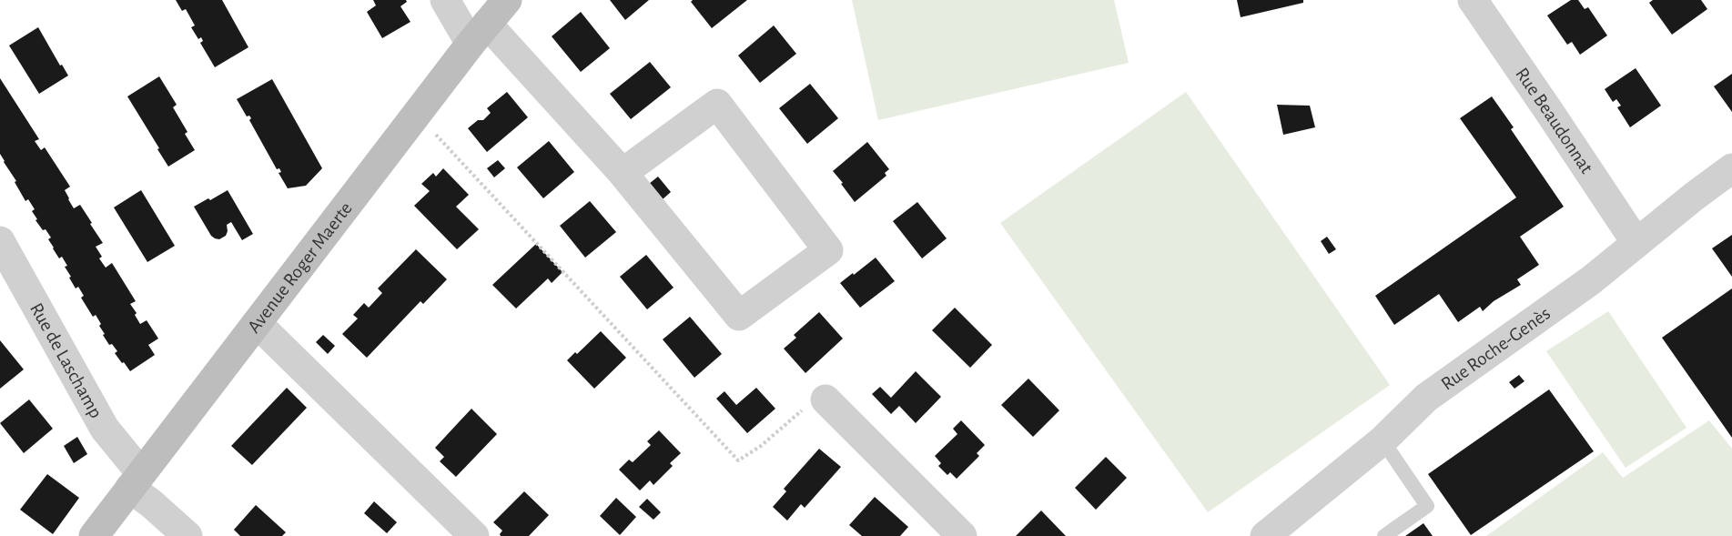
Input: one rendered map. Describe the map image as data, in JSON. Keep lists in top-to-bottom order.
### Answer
{
  "streets": {
    "main road": ["Avenue Roger Maerte"],
    "street": ["Rue Beaudonnat", "Rue Roche-Genès", "Rue de Laschamp"]
  },
  "crossings": [
    ["Rue Beaudonnat", "Rue Roche-Genès"],
    ["Avenue Roger Maerte", "Rue de Laschamp"]
  ]
}
